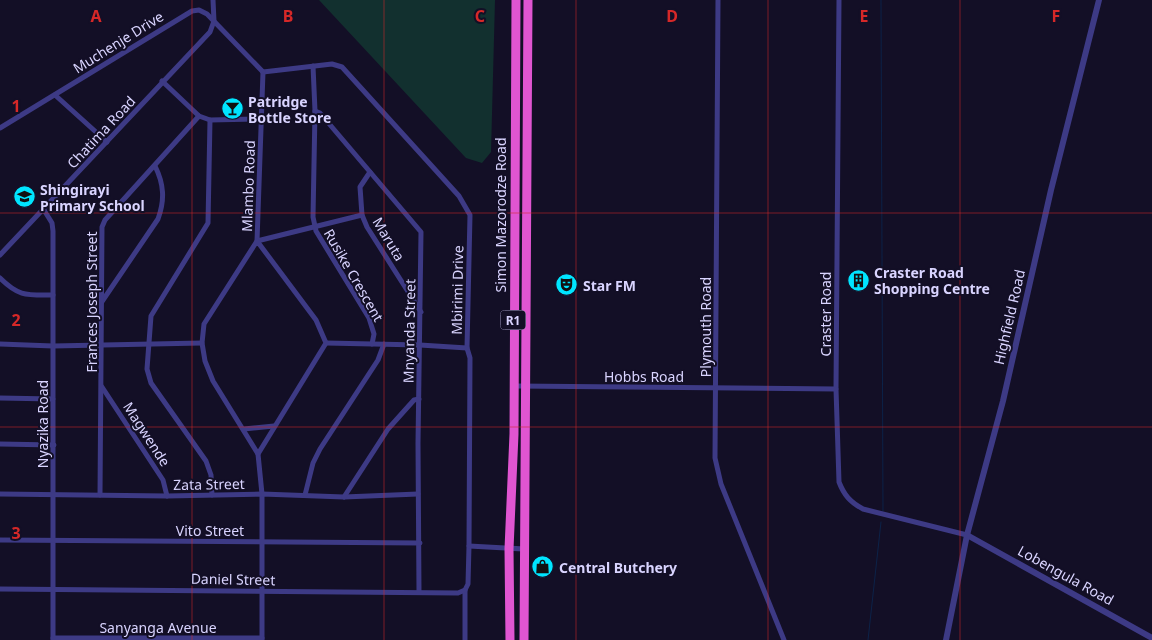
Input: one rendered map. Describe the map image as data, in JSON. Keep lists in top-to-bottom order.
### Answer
{
  "streets": {
    "highway": ["Simon Mazorodze Road", "R1"],
    "street": [
      "Muchenje Drive",
      "Chatima Road",
      "Mlambo Road",
      "Maruta",
      "Rusike Crescent",
      "Mbirimi Drive",
      "Frances Joseph Street",
      "Craster Road",
      "Highfield Road",
      "Plymouth Road",
      "Mnyanda Street",
      "Hobbs Road",
      "Nyazika Road",
      "Magwende",
      "Zata Street",
      "Vito Street",
      "Lobengula Road",
      "Daniel Street",
      "Sanyanga Avenue"
    ]
  },
  "crossings": [
    ["Muchenje Drive", "Chatima Road"],
    ["Muchenje Drive", "Mlambo Road"],
    ["Muchenje Drive", "Mbirimi Drive"],
    ["Chatima Road", "Nyazika Road"],
    ["Mlambo Road", "Mbirimi Drive"],
    ["Simon Mazorodze Road", "Hobbs Road"],
    ["Maruta", "Mnyanda Street"],
    ["Rusike Crescent", "Mbirimi Drive"],
    ["Rusike Crescent", "Mnyanda Street"],
    ["Mbirimi Drive", "Daniel Street"],
    ["Frances Joseph Street", "Magwende"],
    ["Frances Joseph Street", "Zata Street"],
    ["Craster Road", "Highfield Road"],
    ["Craster Road", "Hobbs Road"],
    ["Craster Road", "Lobengula Road"],
    ["Highfield Road", "Lobengula Road"],
    ["Plymouth Road", "Hobbs Road"],
    ["Mnyanda Street", "Zata Street"],
    ["Mnyanda Street", "Vito Street"],
    ["Mnyanda Street", "Daniel Street"],
    ["Nyazika Road", "Zata Street"],
    ["Nyazika Road", "Vito Street"],
    ["Nyazika Road", "Daniel Street"],
    ["Nyazika Road", "Sanyanga Avenue"],
    ["Magwende", "Zata Street"]
  ],
  "places": {
    "bar": ["Patridge Bottle Store"],
    "school or university": ["Shingirayi Primary School"],
    "building": ["Craster Road Shopping Centre"],
    "theatre": ["Star FM"],
    "shop": ["Central Butchery"]
  },
  "grid": {
    "columns": [
      "A",
      "B",
      "C",
      "D",
      "E",
      "F"
    ],
    "rows": ["1", "2", "3"]
  }
}
